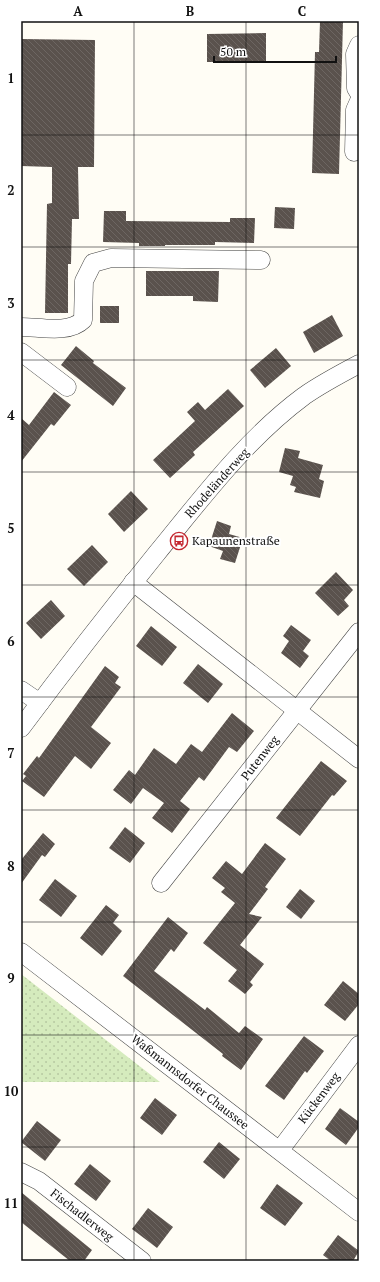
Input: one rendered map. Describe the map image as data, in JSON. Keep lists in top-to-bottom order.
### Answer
{
  "streets": {
    "street": [
      "Rhodeländerweg",
      "Putenweg",
      "Waßmannsdorfer Chaussee",
      "Kückenweg",
      "Fischadlerweg"
    ]
  },
  "crossings": [
    ["Waßmannsdorfer Chaussee", "Kückenweg"]
  ],
  "places": {
    "bus stop": ["Kapaunenstraße"]
  },
  "scale_bar": "50 m",
  "grid": {
    "columns": ["A", "B", "C"],
    "rows": [
      "1",
      "2",
      "3",
      "4",
      "5",
      "6",
      "7",
      "8",
      "9",
      "10",
      "11"
    ]
  }
}
